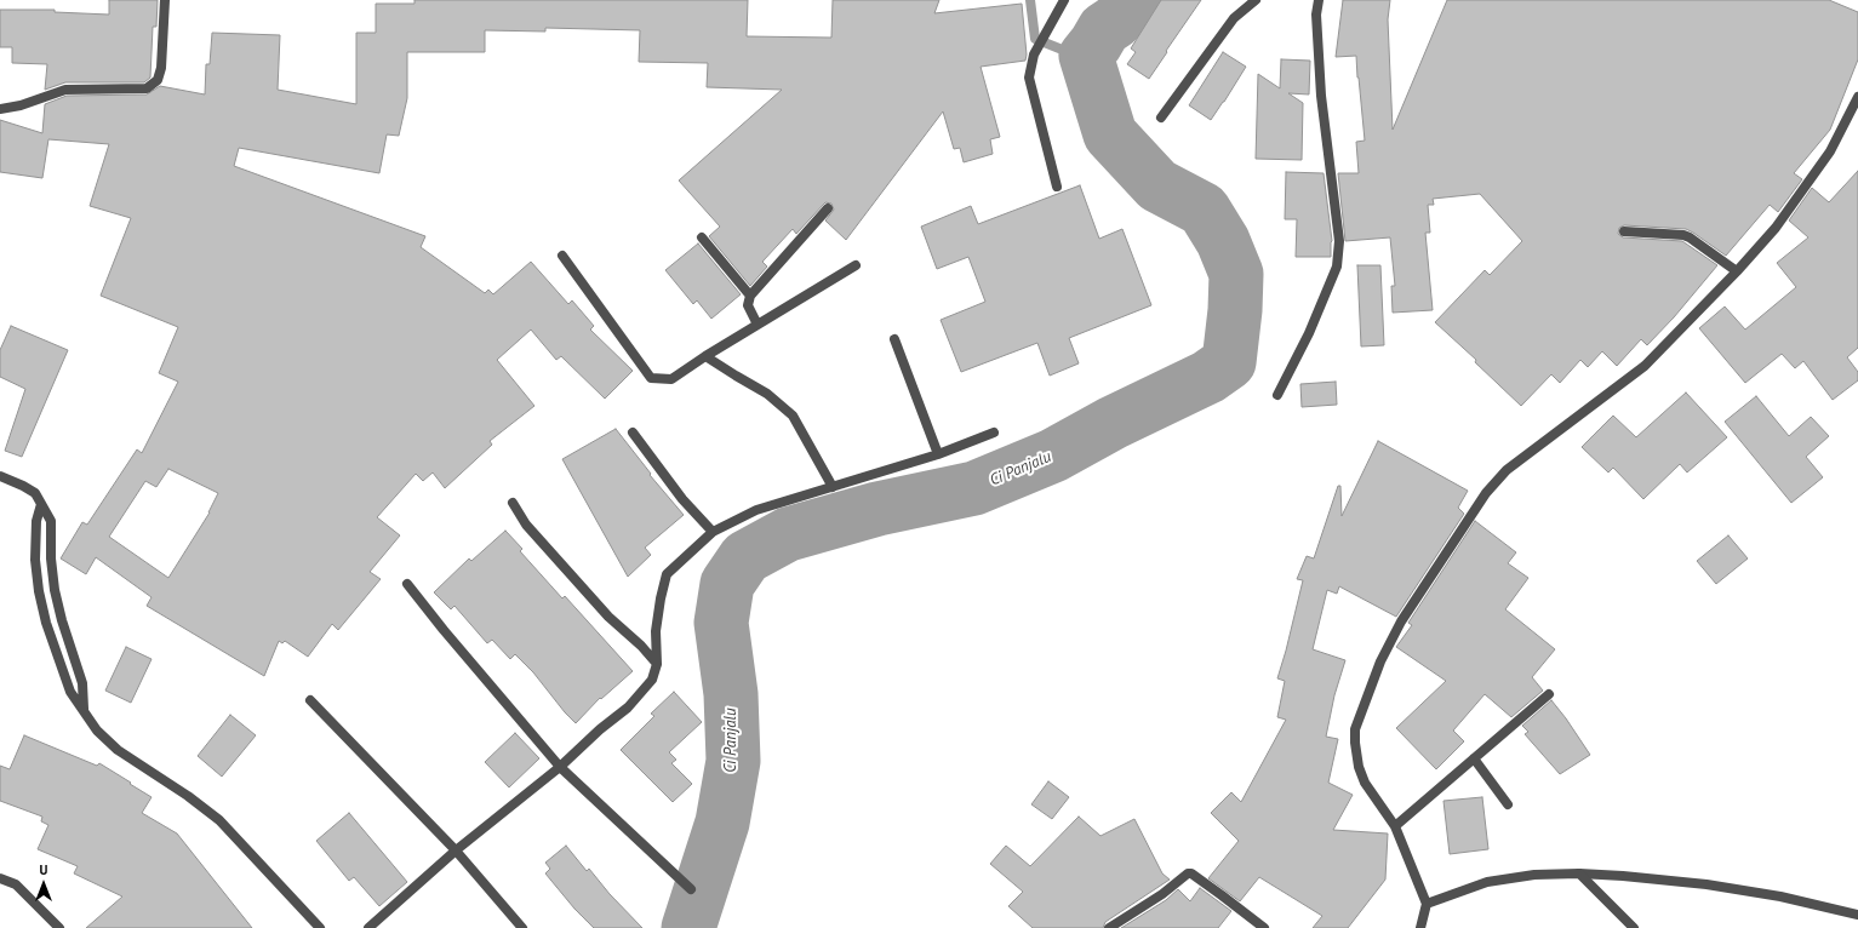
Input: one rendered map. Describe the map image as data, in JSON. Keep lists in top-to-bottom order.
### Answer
{
  "water": ["Ci Panjalu"],
  "north": "top"
}
